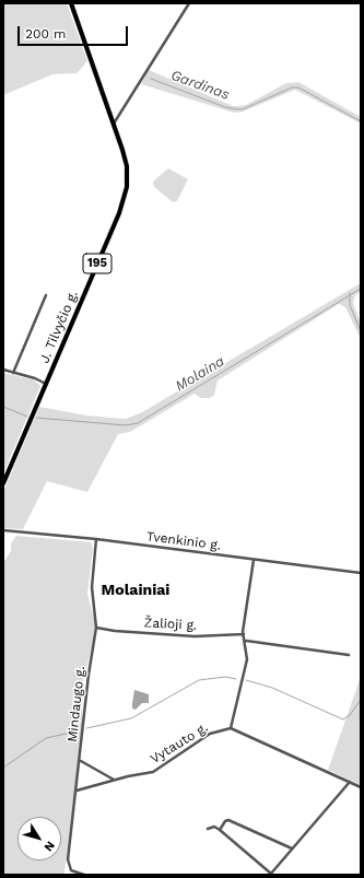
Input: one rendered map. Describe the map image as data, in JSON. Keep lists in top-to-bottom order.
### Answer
{
  "streets": {
    "main road": ["195", "J. Tilvyčio g."],
    "street": [
      "Tvenkinio g.",
      "Žalioji g.",
      "Mindaugo g.",
      "Vytauto g."
    ]
  },
  "crossings": [
    ["Tvenkinio g.", "Mindaugo g."],
    ["Žalioji g.", "Mindaugo g."],
    ["Mindaugo g.", "Vytauto g."]
  ],
  "districts": ["Molainiai"],
  "water": ["Gardinas", "Molaina"],
  "scale_bar": "200 m",
  "north": "bottom right"
}
